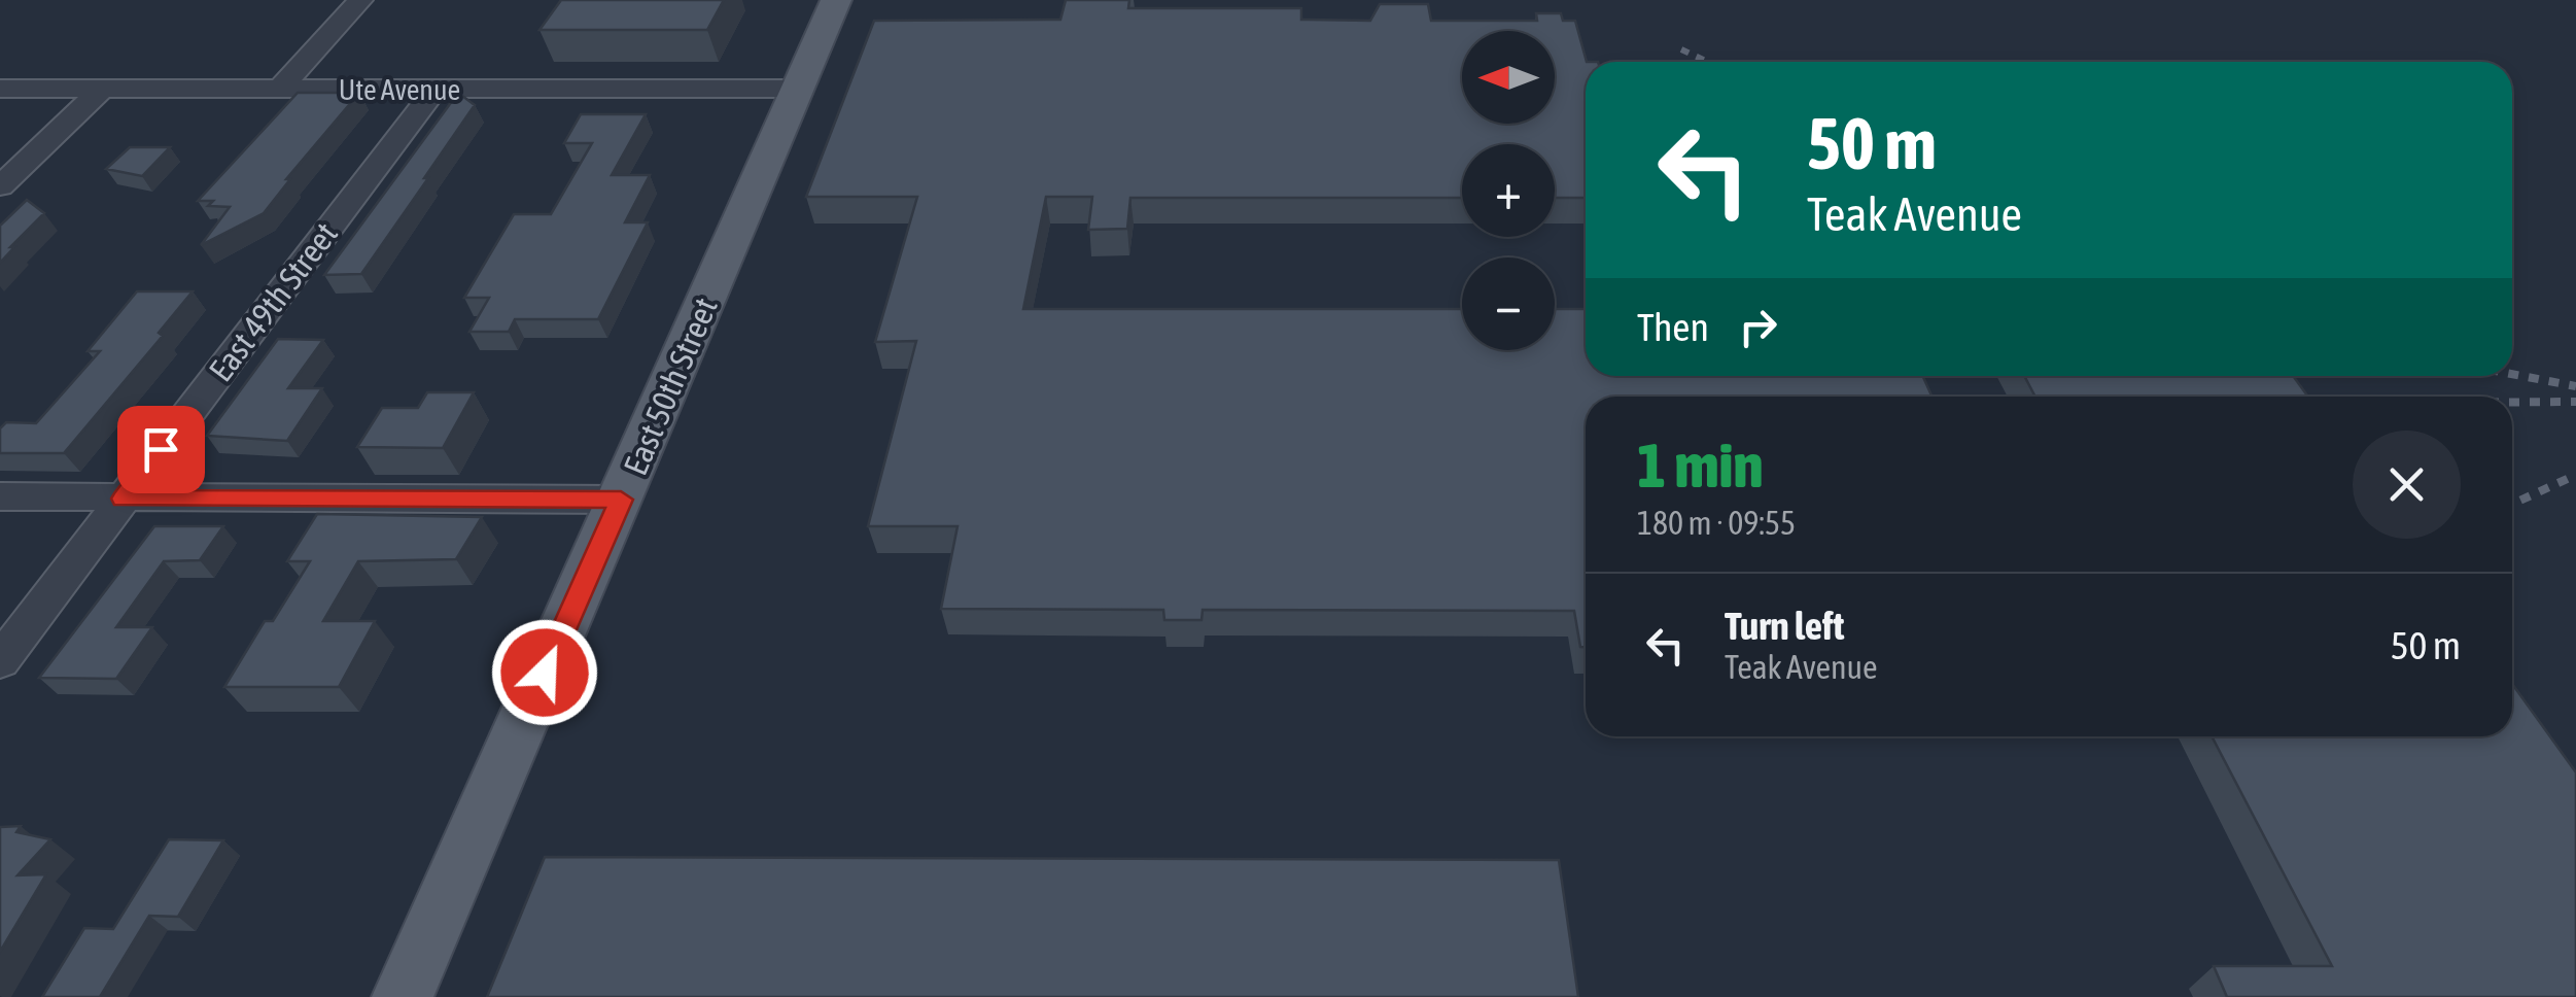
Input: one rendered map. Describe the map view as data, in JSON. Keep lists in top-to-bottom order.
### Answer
{
  "streets": {
    "main road": ["East 50th Street"],
    "street": ["Ute Avenue", "East 49th Street"]
  },
  "crossings": [
    ["Ute Avenue", "East 49th Street"],
    ["Ute Avenue", "East 50th Street"]
  ],
  "north": "left",
  "page": {
    "map_buttons": ["+", "−"],
    "turn": ["50 m", "Teak Avenue"],
    "then": "Then",
    "heading": ["1 min", "180 m · 09:55"],
    "list": [
      {
        "name": "Turn left",
        "note": "Teak Avenue",
        "value": "50 m"
      }
    ]
  }
}
